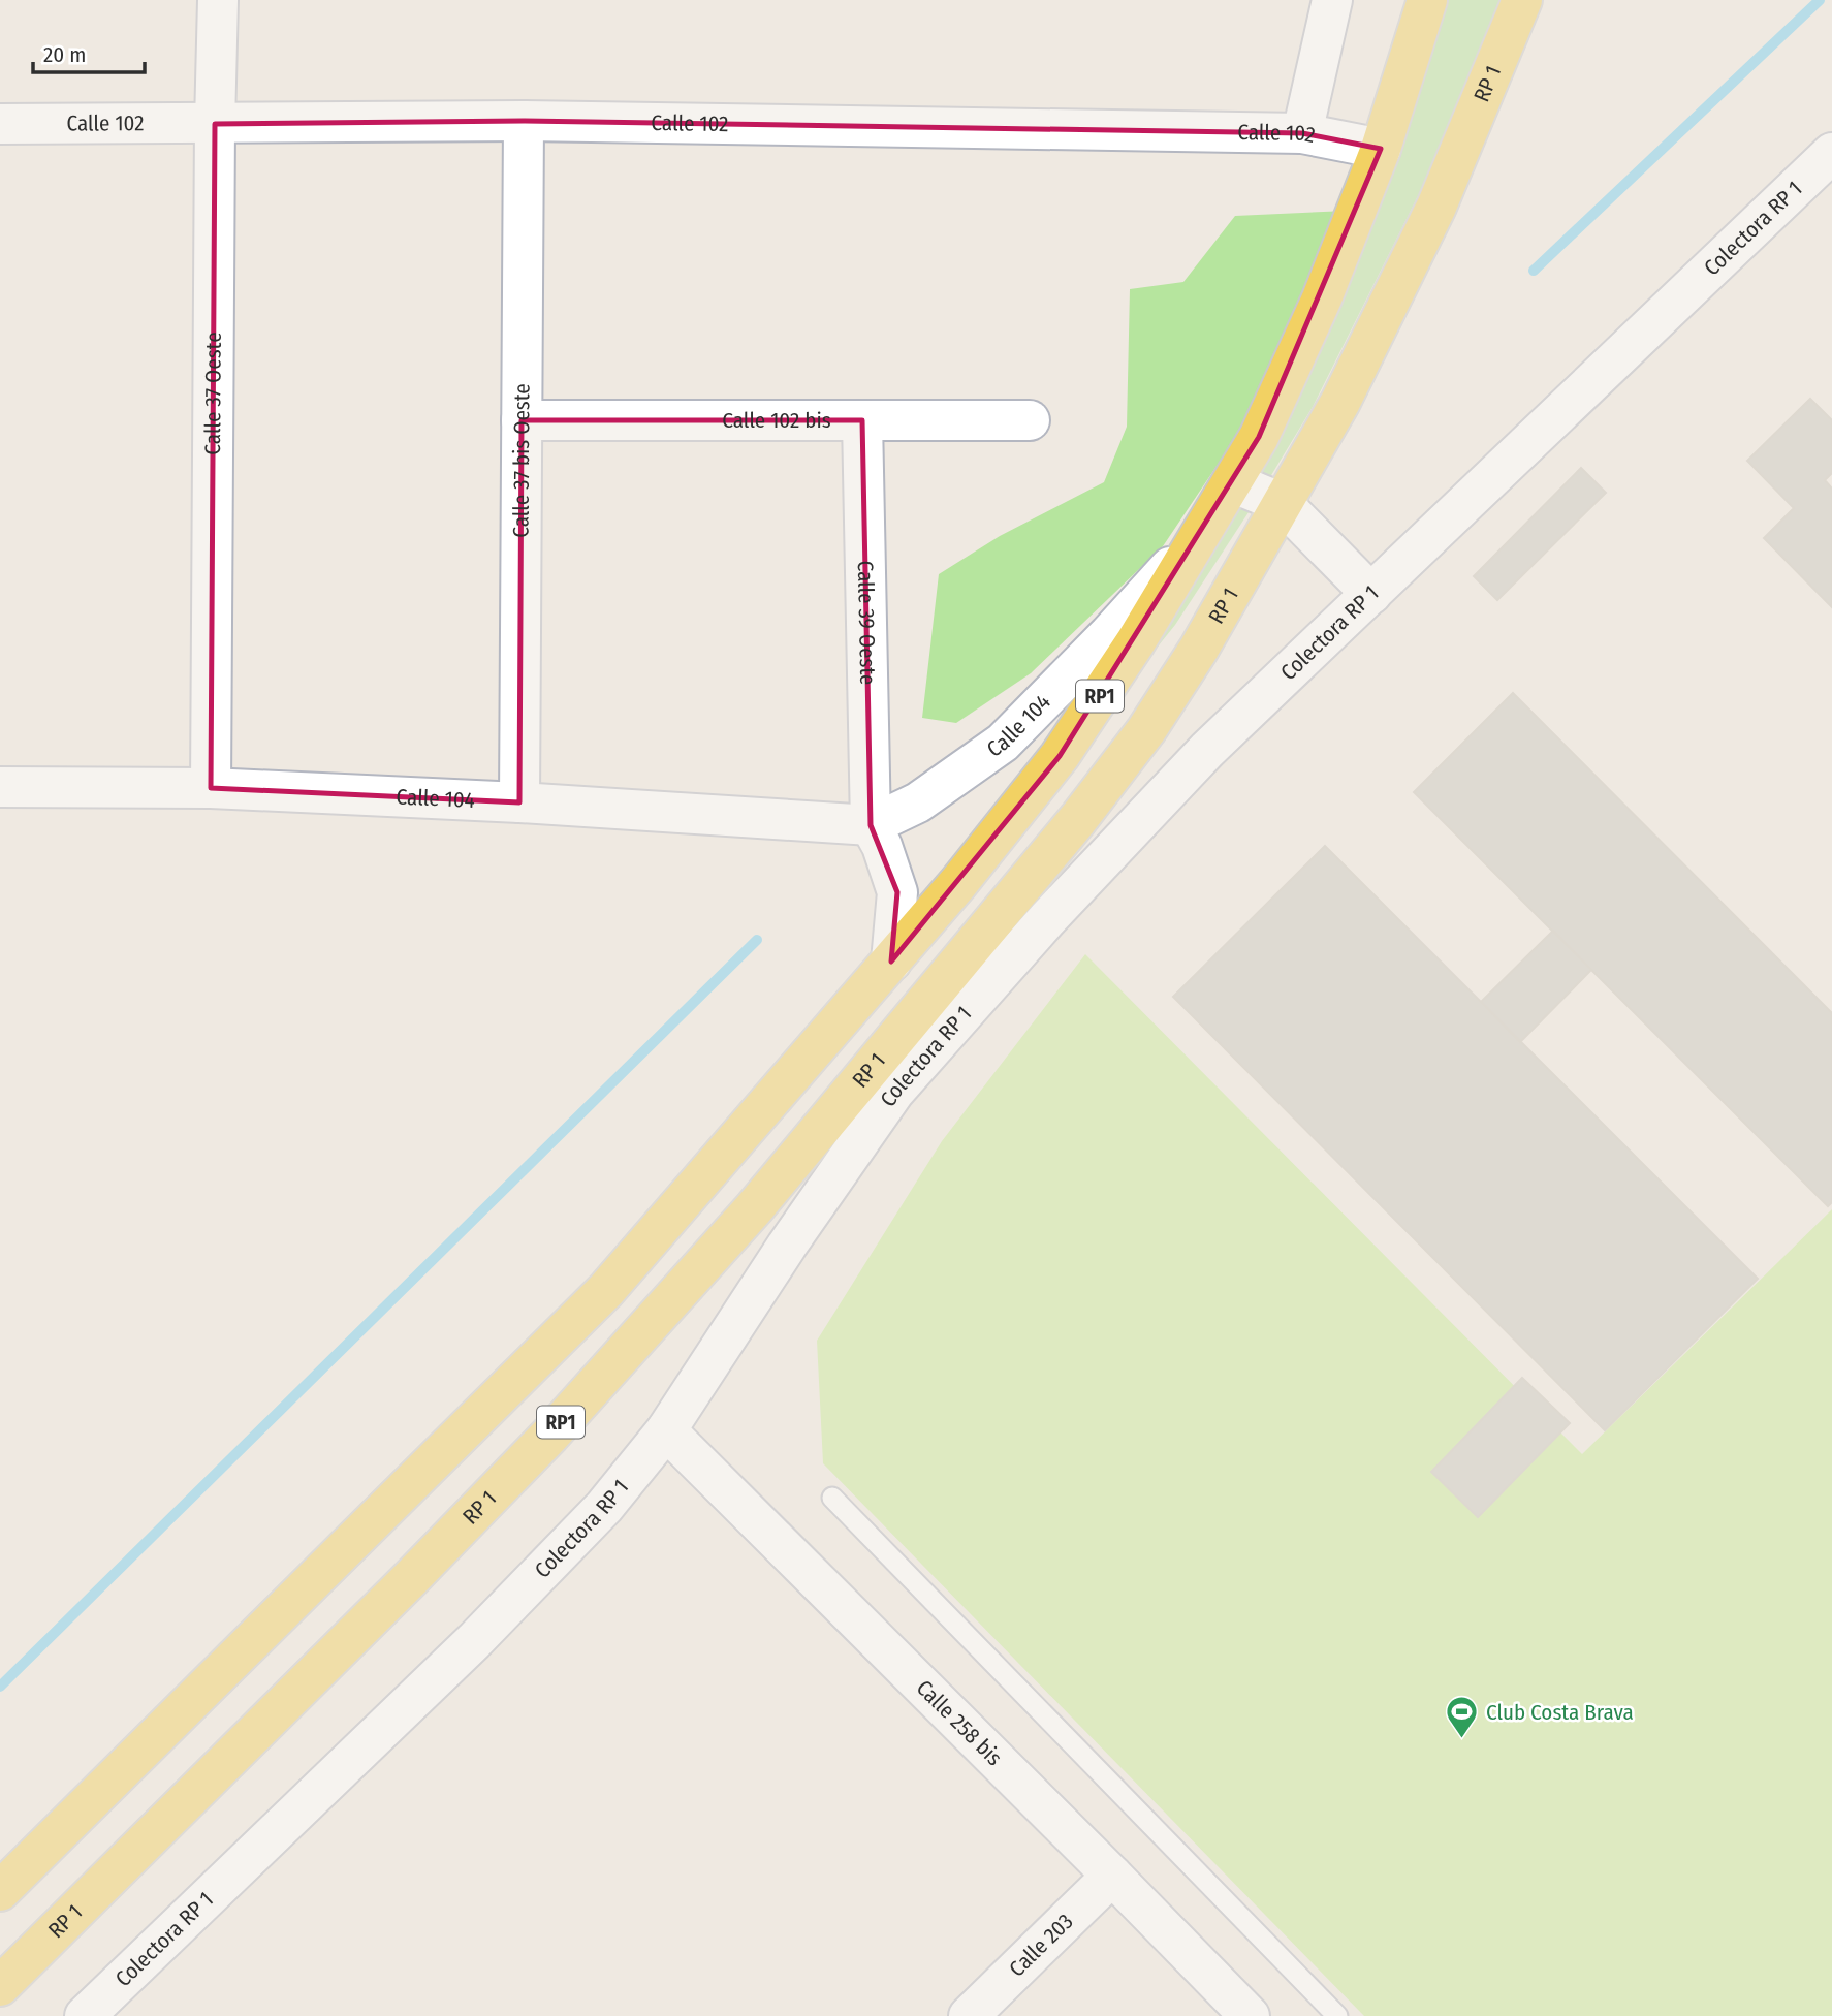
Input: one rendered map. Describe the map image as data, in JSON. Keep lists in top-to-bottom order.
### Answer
{
  "streets": {
    "main road": ["RP 1", "RP1"],
    "street": [
      "Calle 102",
      "Colectora RP 1",
      "Calle 37 Oeste",
      "Calle 102 bis",
      "Calle 37 bis Oeste",
      "Calle 39 Oeste",
      "Calle 104",
      "Calle 258 bis",
      "Calle 203"
    ]
  },
  "crossings": [
    ["Calle 102", "Calle 37 Oeste"],
    ["Calle 102", "Calle 37 bis Oeste"],
    ["Calle 102", "RP1"],
    ["Colectora RP 1", "Calle 258 bis"],
    ["Calle 37 Oeste", "Calle 104"],
    ["Calle 102 bis", "Calle 37 bis Oeste"],
    ["Calle 102 bis", "Calle 39 Oeste"],
    ["Calle 37 bis Oeste", "Calle 104"],
    ["Calle 39 Oeste", "Calle 104"],
    ["RP1", "Calle 104"],
    ["Calle 258 bis", "Calle 203"]
  ],
  "places": {
    "sports": ["Club Costa Brava"]
  },
  "scale_bar": "20 m"
}
